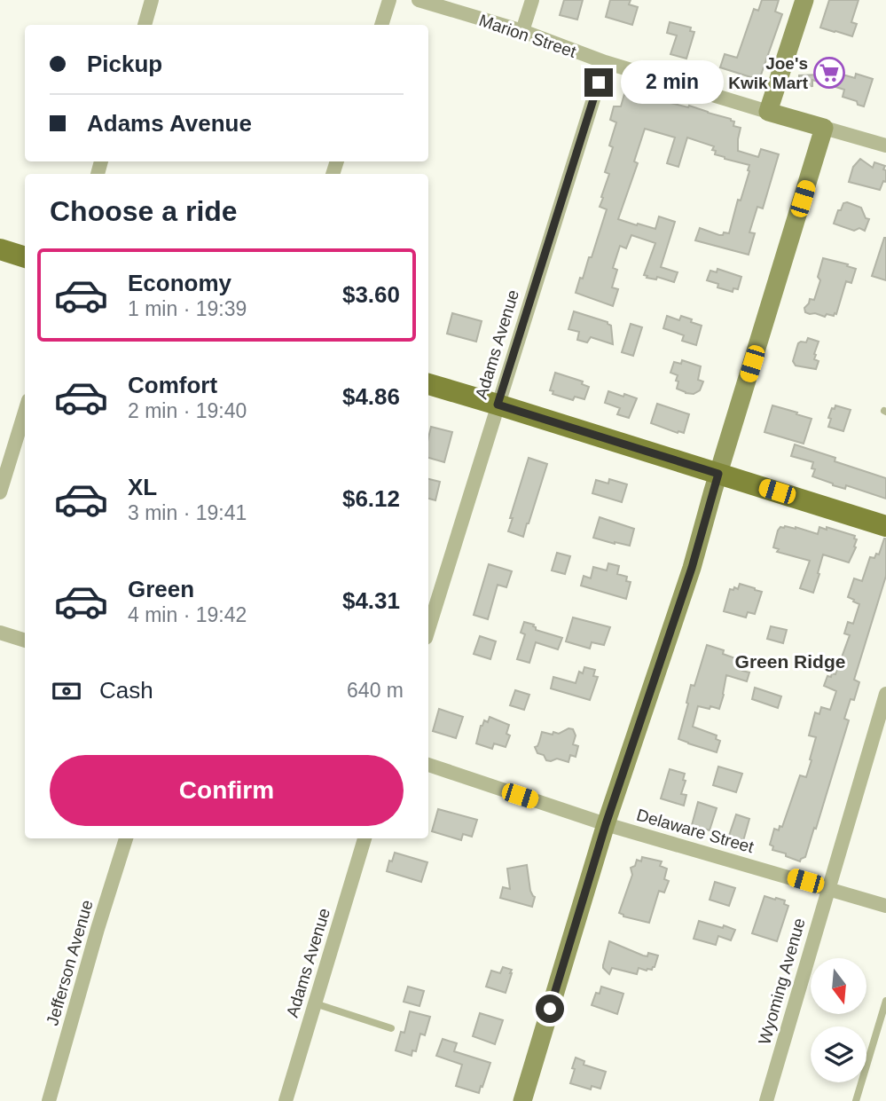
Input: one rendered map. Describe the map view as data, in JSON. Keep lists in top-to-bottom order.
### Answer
{
  "streets": {
    "street": [
      "Marion Street",
      "Adams Avenue",
      "Delaware Street",
      "Jefferson Avenue",
      "Wyoming Avenue"
    ]
  },
  "crossings": [
    ["Marion Street", "Adams Avenue"],
    ["Delaware Street", "Wyoming Avenue"]
  ],
  "districts": ["Green Ridge"],
  "places": {
    "supermarket": ["Joe's Kwik Mart"]
  },
  "north": "bottom",
  "page": {
    "banner": ["Pickup", "Adams Avenue"],
    "bubble": "2 min",
    "heading": "Choose a ride",
    "list": [
      {
        "name": "Economy",
        "note": "1 min · 19:39",
        "value": "$3.60"
      },
      {
        "name": "Comfort",
        "note": "2 min · 19:40",
        "value": "$4.86"
      },
      {
        "name": "XL",
        "note": "3 min · 19:41",
        "value": "$6.12"
      },
      {
        "name": "Green",
        "note": "4 min · 19:42",
        "value": "$4.31"
      }
    ],
    "pay": ["Cash", "640 m"],
    "buttons": "Confirm"
  }
}
